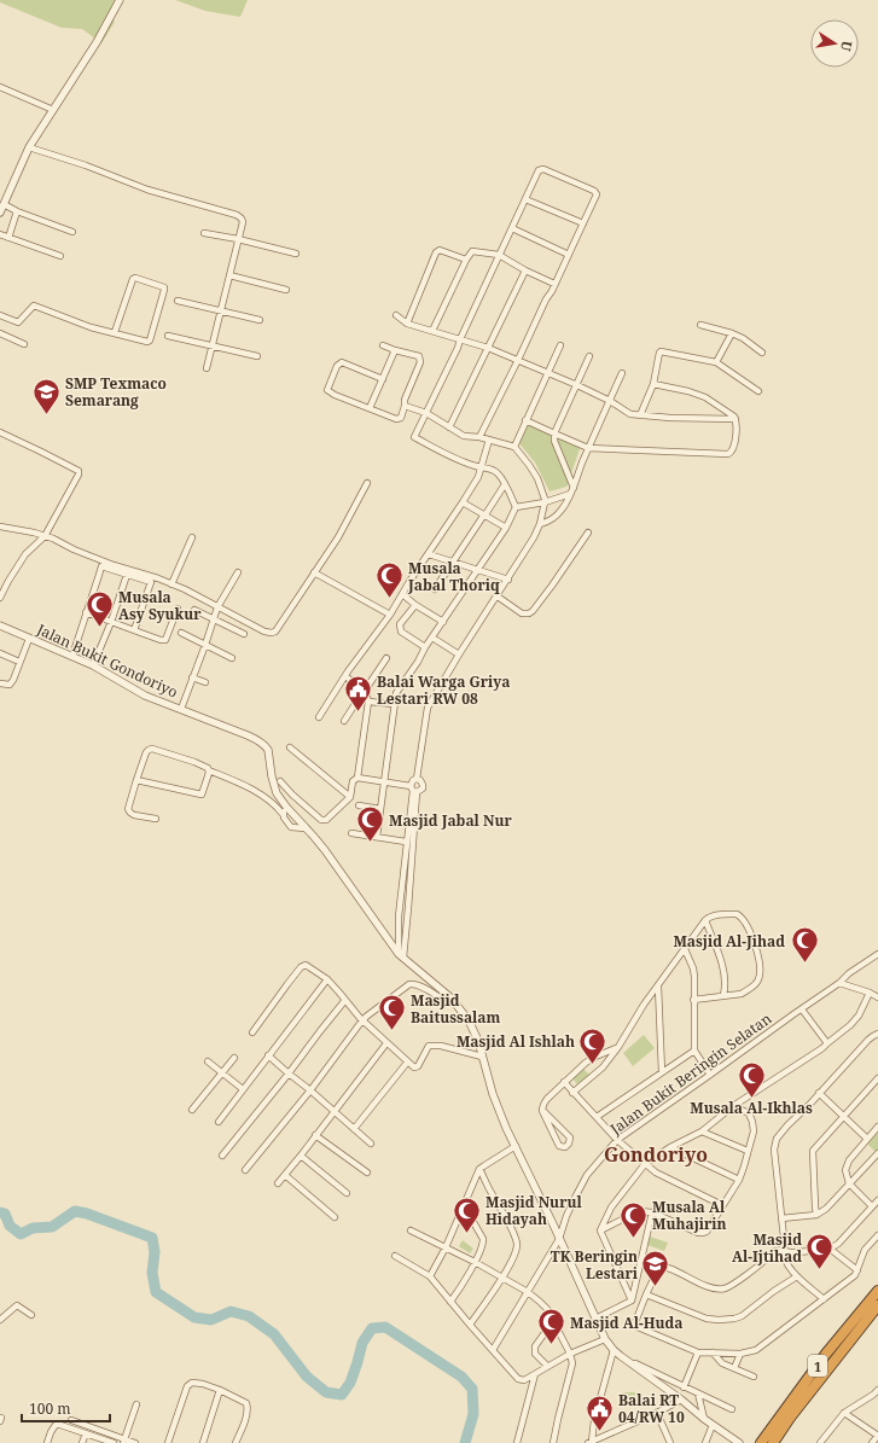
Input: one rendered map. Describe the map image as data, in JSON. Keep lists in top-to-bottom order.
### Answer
{
  "streets": {
    "highway": ["1"],
    "street": ["Jalan Bukit Gondoriyo", "Jalan Bukit Beringin Selatan"]
  },
  "crossings": [
    ["Jalan Bukit Gondoriyo", "Jalan Bukit Beringin Selatan"]
  ],
  "districts": ["Gondoriyo"],
  "places": {
    "school or university": ["SMP Texmaco Semarang", "TK Beringin Lestari"],
    "mosque": [
      "Musala Jabal Thoriq",
      "Musala Asy Syukur",
      "Masjid Jabal Nur",
      "Masjid Al-Jihad",
      "Masjid Baitussalam",
      "Masjid Al Ishlah",
      "Musala Al-Ikhlas",
      "Masjid Nurul Hidayah",
      "Musala Al Muhajirin",
      "Masjid Al-Ijtihad",
      "Masjid Al-Huda"
    ],
    "public building": ["Balai Warga Griya Lestari RW 08", "Balai RT 04/RW 10"]
  },
  "scale_bar": "100 m",
  "north": "right"
}
